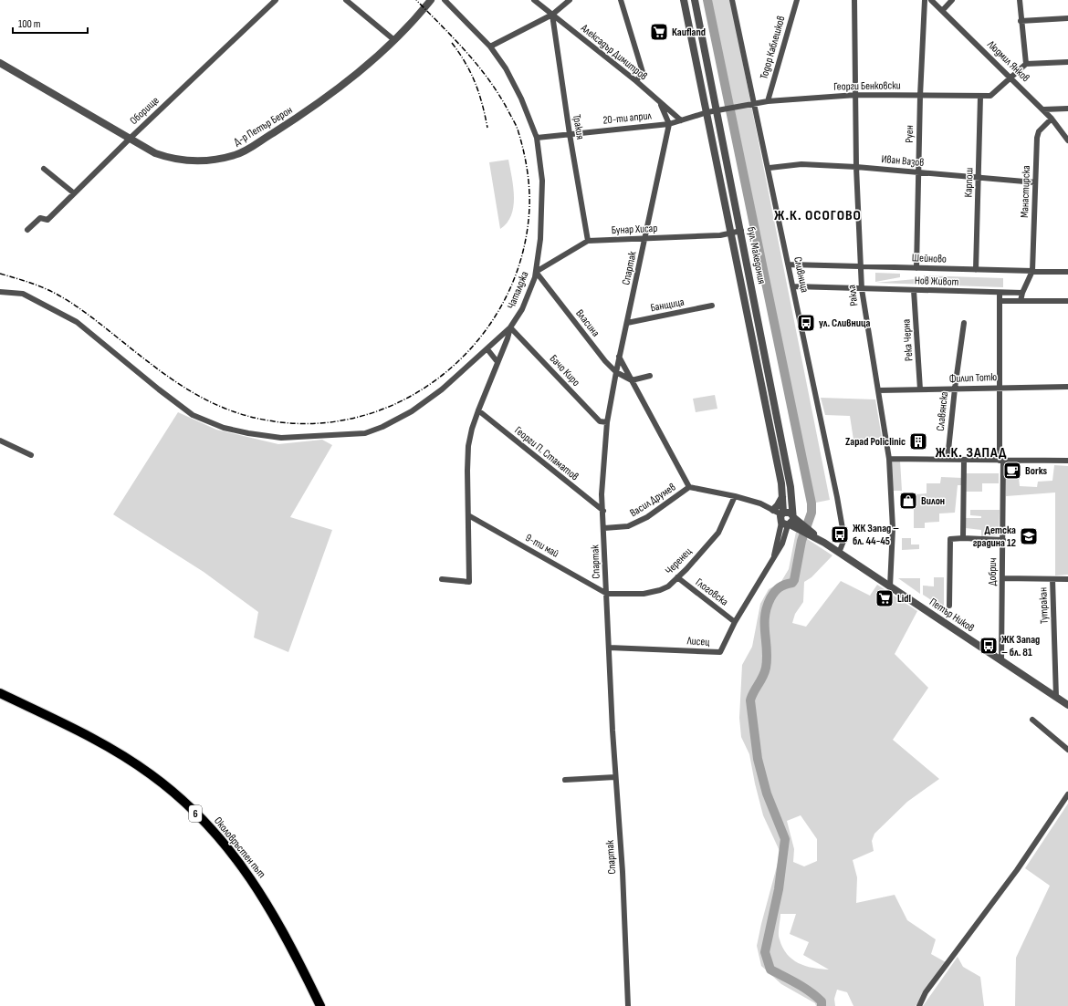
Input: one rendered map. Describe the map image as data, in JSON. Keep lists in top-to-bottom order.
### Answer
{
  "streets": {
    "main road": ["6", "Околовръстен път"],
    "street": [
      "Тодор Каблешков",
      "Алексадър Димитров",
      "Людмил Янков",
      "Георги Бенковски",
      "Оборище",
      "20-ти април",
      "Д-р Петър Берон",
      "Тракия",
      "Руен",
      "Иван Вазов",
      "Карпош",
      "Манастирска",
      "Бунар Хисар",
      "бул. Македония",
      "Шейново",
      "Спартак",
      "Сливница",
      "Нов Живот",
      "Чаталджа",
      "Ракла",
      "Банщица",
      "Власина",
      "Река Черна",
      "Бачо Киро",
      "Филип Тотю",
      "Славянска",
      "Георги П. Стаматов",
      "Васил Друмев",
      "9-ти май",
      "Черенец",
      "Добрич",
      "Глоговска",
      "Тутракан",
      "Петър Ников",
      "Лисец"
    ]
  },
  "crossings": [
    ["Тодор Каблешков", "Георги Бенковски"],
    ["Алексадър Димитров", "20-ти април"],
    ["Алексадър Димитров", "Тракия"],
    ["Людмил Янков", "Георги Бенковски"],
    ["Людмил Янков", "Манастирска"],
    ["Георги Бенковски", "20-ти април"],
    ["Георги Бенковски", "Руен"],
    ["Георги Бенковски", "Карпош"],
    ["Георги Бенковски", "бул. Македония"],
    ["Георги Бенковски", "Сливница"],
    ["Георги Бенковски", "Ракла"],
    ["Оборище", "Д-р Петър Берон"],
    ["20-ти април", "Тракия"],
    ["20-ти април", "бул. Македония"],
    ["20-ти април", "Спартак"],
    ["20-ти април", "Чаталджа"],
    ["Тракия", "Бунар Хисар"],
    ["Руен", "Иван Вазов"],
    ["Руен", "Шейново"],
    ["Иван Вазов", "Карпош"],
    ["Иван Вазов", "Манастирска"],
    ["Иван Вазов", "Сливница"],
    ["Иван Вазов", "Ракла"],
    ["Карпош", "Шейново"],
    ["Манастирска", "Шейново"],
    ["Бунар Хисар", "бул. Македония"],
    ["Бунар Хисар", "Спартак"],
    ["Бунар Хисар", "Чаталджа"],
    ["Бунар Хисар", "Власина"],
    ["бул. Македония", "Лисец"],
    ["Шейново", "Сливница"],
    ["Шейново", "Ракла"],
    ["Спартак", "Банщица"],
    ["Спартак", "Власина"],
    ["Спартак", "Бачо Киро"],
    ["Спартак", "Георги П. Стаматов"],
    ["Спартак", "Васил Друмев"],
    ["Спартак", "9-ти май"],
    ["Спартак", "Черенец"],
    ["Спартак", "Лисец"],
    ["Сливница", "Нов Живот"],
    ["Сливница", "Петър Ников"],
    ["Нов Живот", "Ракла"],
    ["Нов Живот", "Река Черна"],
    ["Нов Живот", "Добрич"],
    ["Чаталджа", "Власина"],
    ["Чаталджа", "Бачо Киро"],
    ["Чаталджа", "Георги П. Стаматов"],
    ["Чаталджа", "9-ти май"],
    ["Ракла", "Филип Тотю"],
    ["Ракла", "Петър Ников"],
    ["Река Черна", "Филип Тотю"],
    ["Филип Тотю", "Славянска"],
    ["Филип Тотю", "Добрич"],
    ["9-ти май", "Черенец"],
    ["Черенец", "Глоговска"],
    ["Добрич", "Петър Ников"],
    ["Глоговска", "Лисец"],
    ["Тутракан", "Петър Ников"]
  ],
  "districts": ["Ж.К. ОСОГОВО", "Ж.К. ЗАПАД"],
  "places": {
    "supermarket": ["Kaufland", "Lidl"],
    "bus stop": ["ул. Сливница", "ЖК Запад – бл. 44-45", "ЖК Запад – бл. 81"],
    "building": ["Zapad Policlinic"],
    "cafe": ["Borks"],
    "shop": ["Вилон"],
    "school or university": ["Детска градина 12"]
  },
  "scale_bar": "100 m"
}
